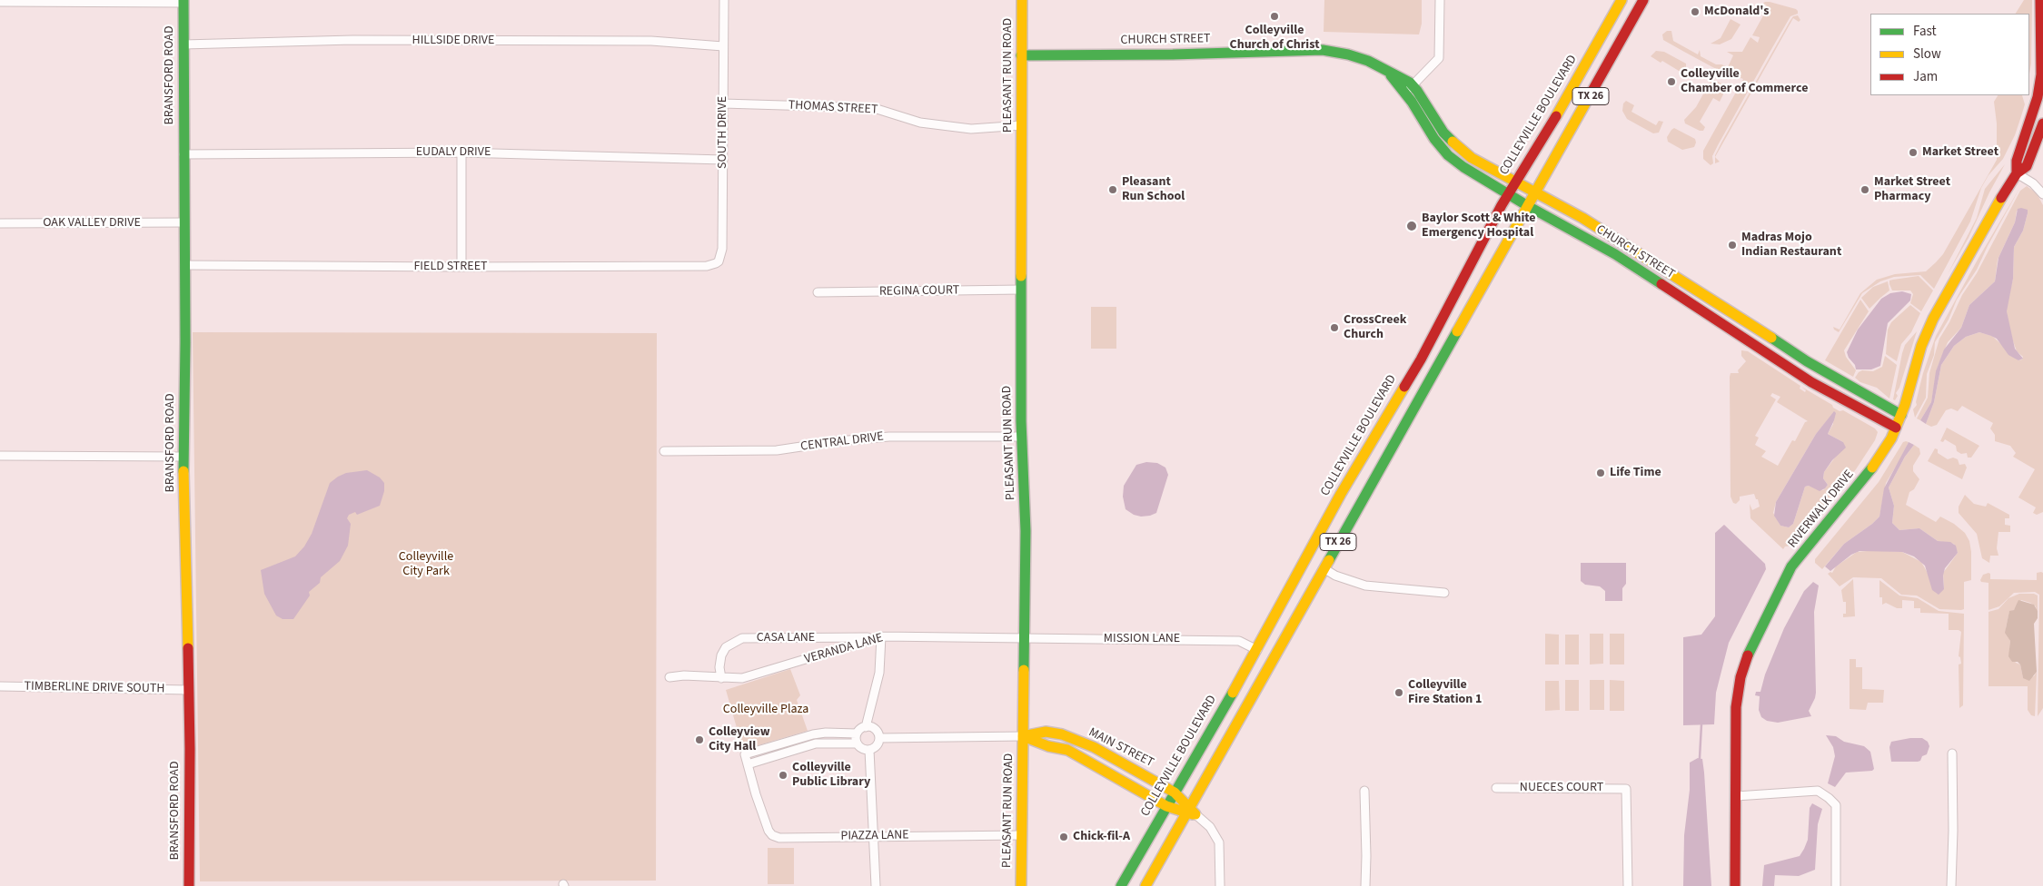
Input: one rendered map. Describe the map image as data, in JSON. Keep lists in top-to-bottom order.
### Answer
{
  "streets": {
    "street": [
      "CHURCH STREET",
      "HILLSIDE DRIVE",
      "BRANSFORD ROAD",
      "PLEASANT RUN ROAD",
      "TX 26",
      "THOMAS STREET",
      "COLLEYVILLE BOULEVARD",
      "SOUTH DRIVE",
      "EUDALY DRIVE",
      "OAK VALLEY DRIVE",
      "FIELD STREET",
      "REGINA COURT",
      "CENTRAL DRIVE",
      "RIVERWALK DRIVE",
      "CASA LANE",
      "MISSION LANE",
      "VERANDA LANE",
      "TIMBERLINE DRIVE SOUTH",
      "MAIN STREET",
      "NUECES COURT",
      "PIAZZA LANE"
    ]
  },
  "crossings": [
    ["CHURCH STREET", "PLEASANT RUN ROAD"],
    ["CHURCH STREET", "TX 26"],
    ["CHURCH STREET", "COLLEYVILLE BOULEVARD"],
    ["CHURCH STREET", "RIVERWALK DRIVE"],
    ["HILLSIDE DRIVE", "BRANSFORD ROAD"],
    ["HILLSIDE DRIVE", "SOUTH DRIVE"],
    ["BRANSFORD ROAD", "EUDALY DRIVE"],
    ["BRANSFORD ROAD", "OAK VALLEY DRIVE"],
    ["BRANSFORD ROAD", "FIELD STREET"],
    ["BRANSFORD ROAD", "TIMBERLINE DRIVE SOUTH"],
    ["PLEASANT RUN ROAD", "THOMAS STREET"],
    ["PLEASANT RUN ROAD", "REGINA COURT"],
    ["PLEASANT RUN ROAD", "CENTRAL DRIVE"],
    ["PLEASANT RUN ROAD", "MISSION LANE"],
    ["PLEASANT RUN ROAD", "VERANDA LANE"],
    ["PLEASANT RUN ROAD", "MAIN STREET"],
    ["PLEASANT RUN ROAD", "PIAZZA LANE"],
    ["TX 26", "MAIN STREET"],
    ["THOMAS STREET", "SOUTH DRIVE"],
    ["COLLEYVILLE BOULEVARD", "MISSION LANE"],
    ["COLLEYVILLE BOULEVARD", "MAIN STREET"],
    ["SOUTH DRIVE", "EUDALY DRIVE"],
    ["SOUTH DRIVE", "FIELD STREET"],
    ["CASA LANE", "VERANDA LANE"],
    ["MISSION LANE", "VERANDA LANE"]
  ],
  "parks": ["Colleyville City Park", "Colleyville Plaza"],
  "places": [
    "McDonald's",
    "Colleyville Church of Christ",
    "Colleyville Chamber of Commerce",
    "Market Street",
    "Pleasant Run School",
    "Market Street Pharmacy",
    "Baylor Scott & White Emergency Hospital",
    "Madras Mojo Indian Restaurant",
    "CrossCreek Church",
    "Life Time",
    "Colleyville Fire Station 1",
    "Colleyview City Hall",
    "Colleyville Public Library",
    "Chick-fil-A"
  ],
  "legend": ["Fast", "Slow", "Jam"]
}
